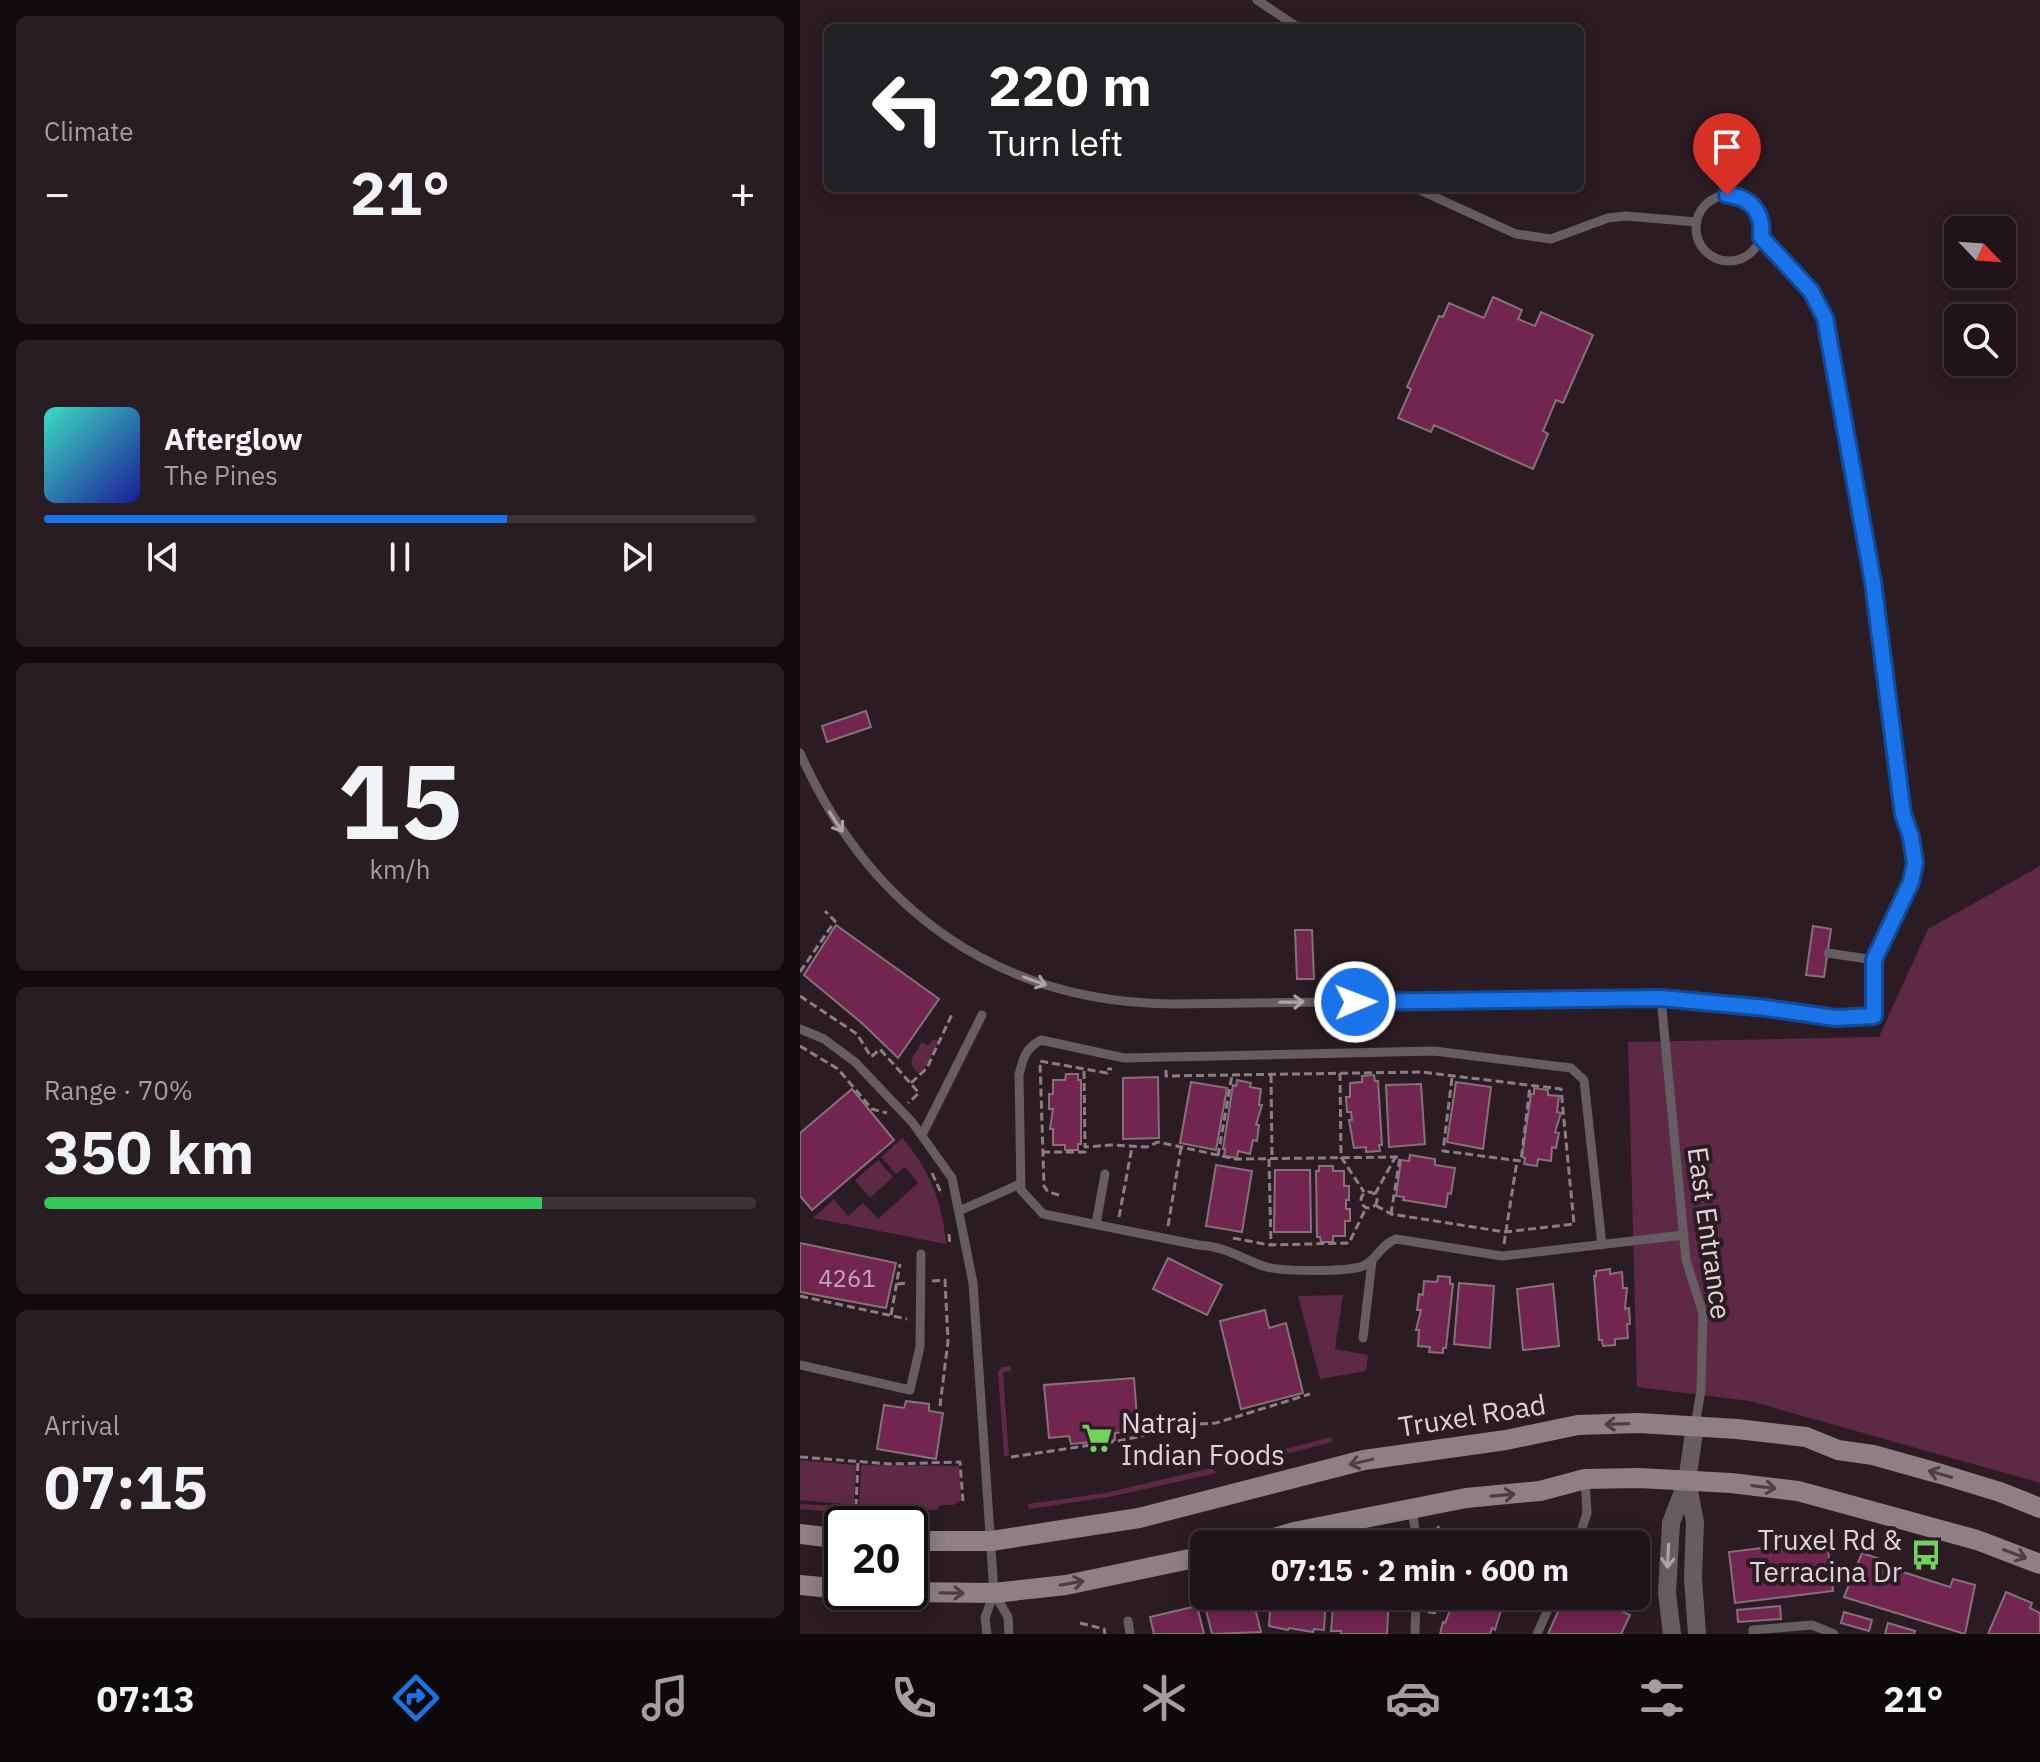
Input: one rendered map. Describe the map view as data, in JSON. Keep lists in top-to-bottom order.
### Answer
{
  "streets": {
    "main road": ["Truxel Road"],
    "lane": ["East Entrance"]
  },
  "crossings": [
    ["East Entrance", "Truxel Road"]
  ],
  "places": {
    "supermarket": ["Natraj Indian Foods"],
    "bus stop": ["Truxel Rd & Terracina Dr"]
  },
  "house_numbers": ["4261"],
  "north": "bottom right",
  "page": {
    "tile": [
      "Climate",
      ["15", "km/h"],
      ["Range · 70%", "350 km"],
      ["Arrival", "07:15"]
    ],
    "turn": ["220 m", "Turn left"],
    "heat": ["−", "21°", "+"],
    "song": ["Afterglow", "The Pines"],
    "limit": "20",
    "trip": "07:15 · 2 min · 600 m",
    "tabs": ["07:13", "21°"]
  }
}
